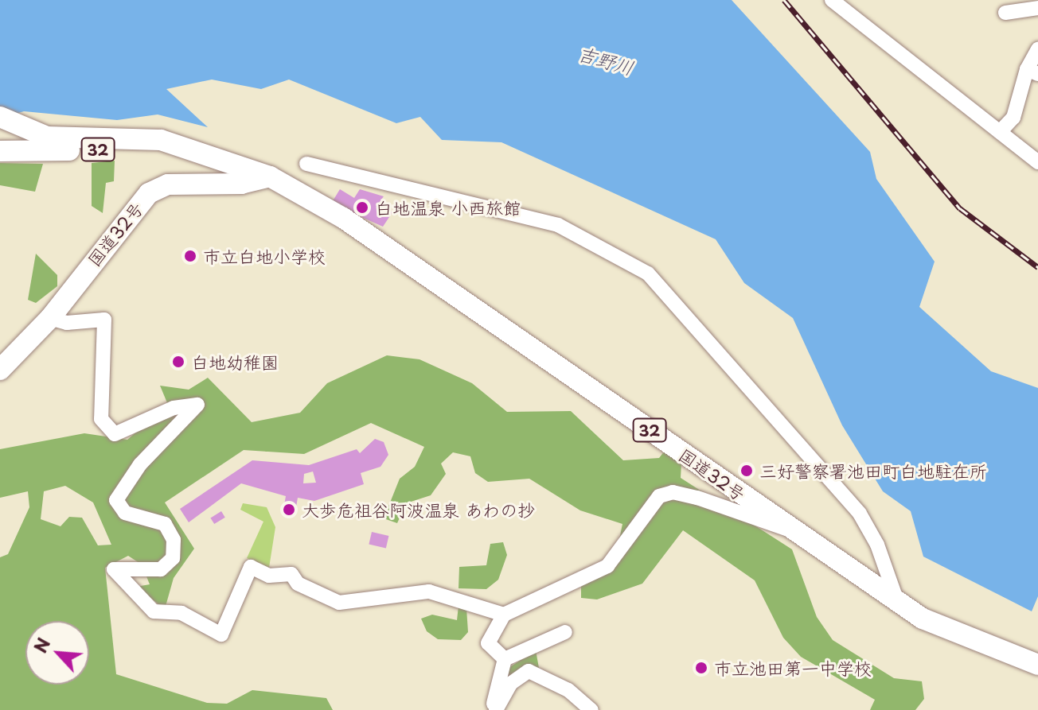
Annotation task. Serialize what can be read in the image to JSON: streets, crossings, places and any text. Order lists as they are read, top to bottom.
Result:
{
  "streets": {
    "highway": ["32", "国道32号"]
  },
  "water": ["吉野川"],
  "places": [
    "白地温泉 小西旅館",
    "市立白地小学校",
    "白地幼稚園",
    "三好警察署池田町白地駐在所",
    "大歩危祖谷阿波温泉 あわの抄",
    "市立池田第一中学校"
  ],
  "north": "top left"
}
